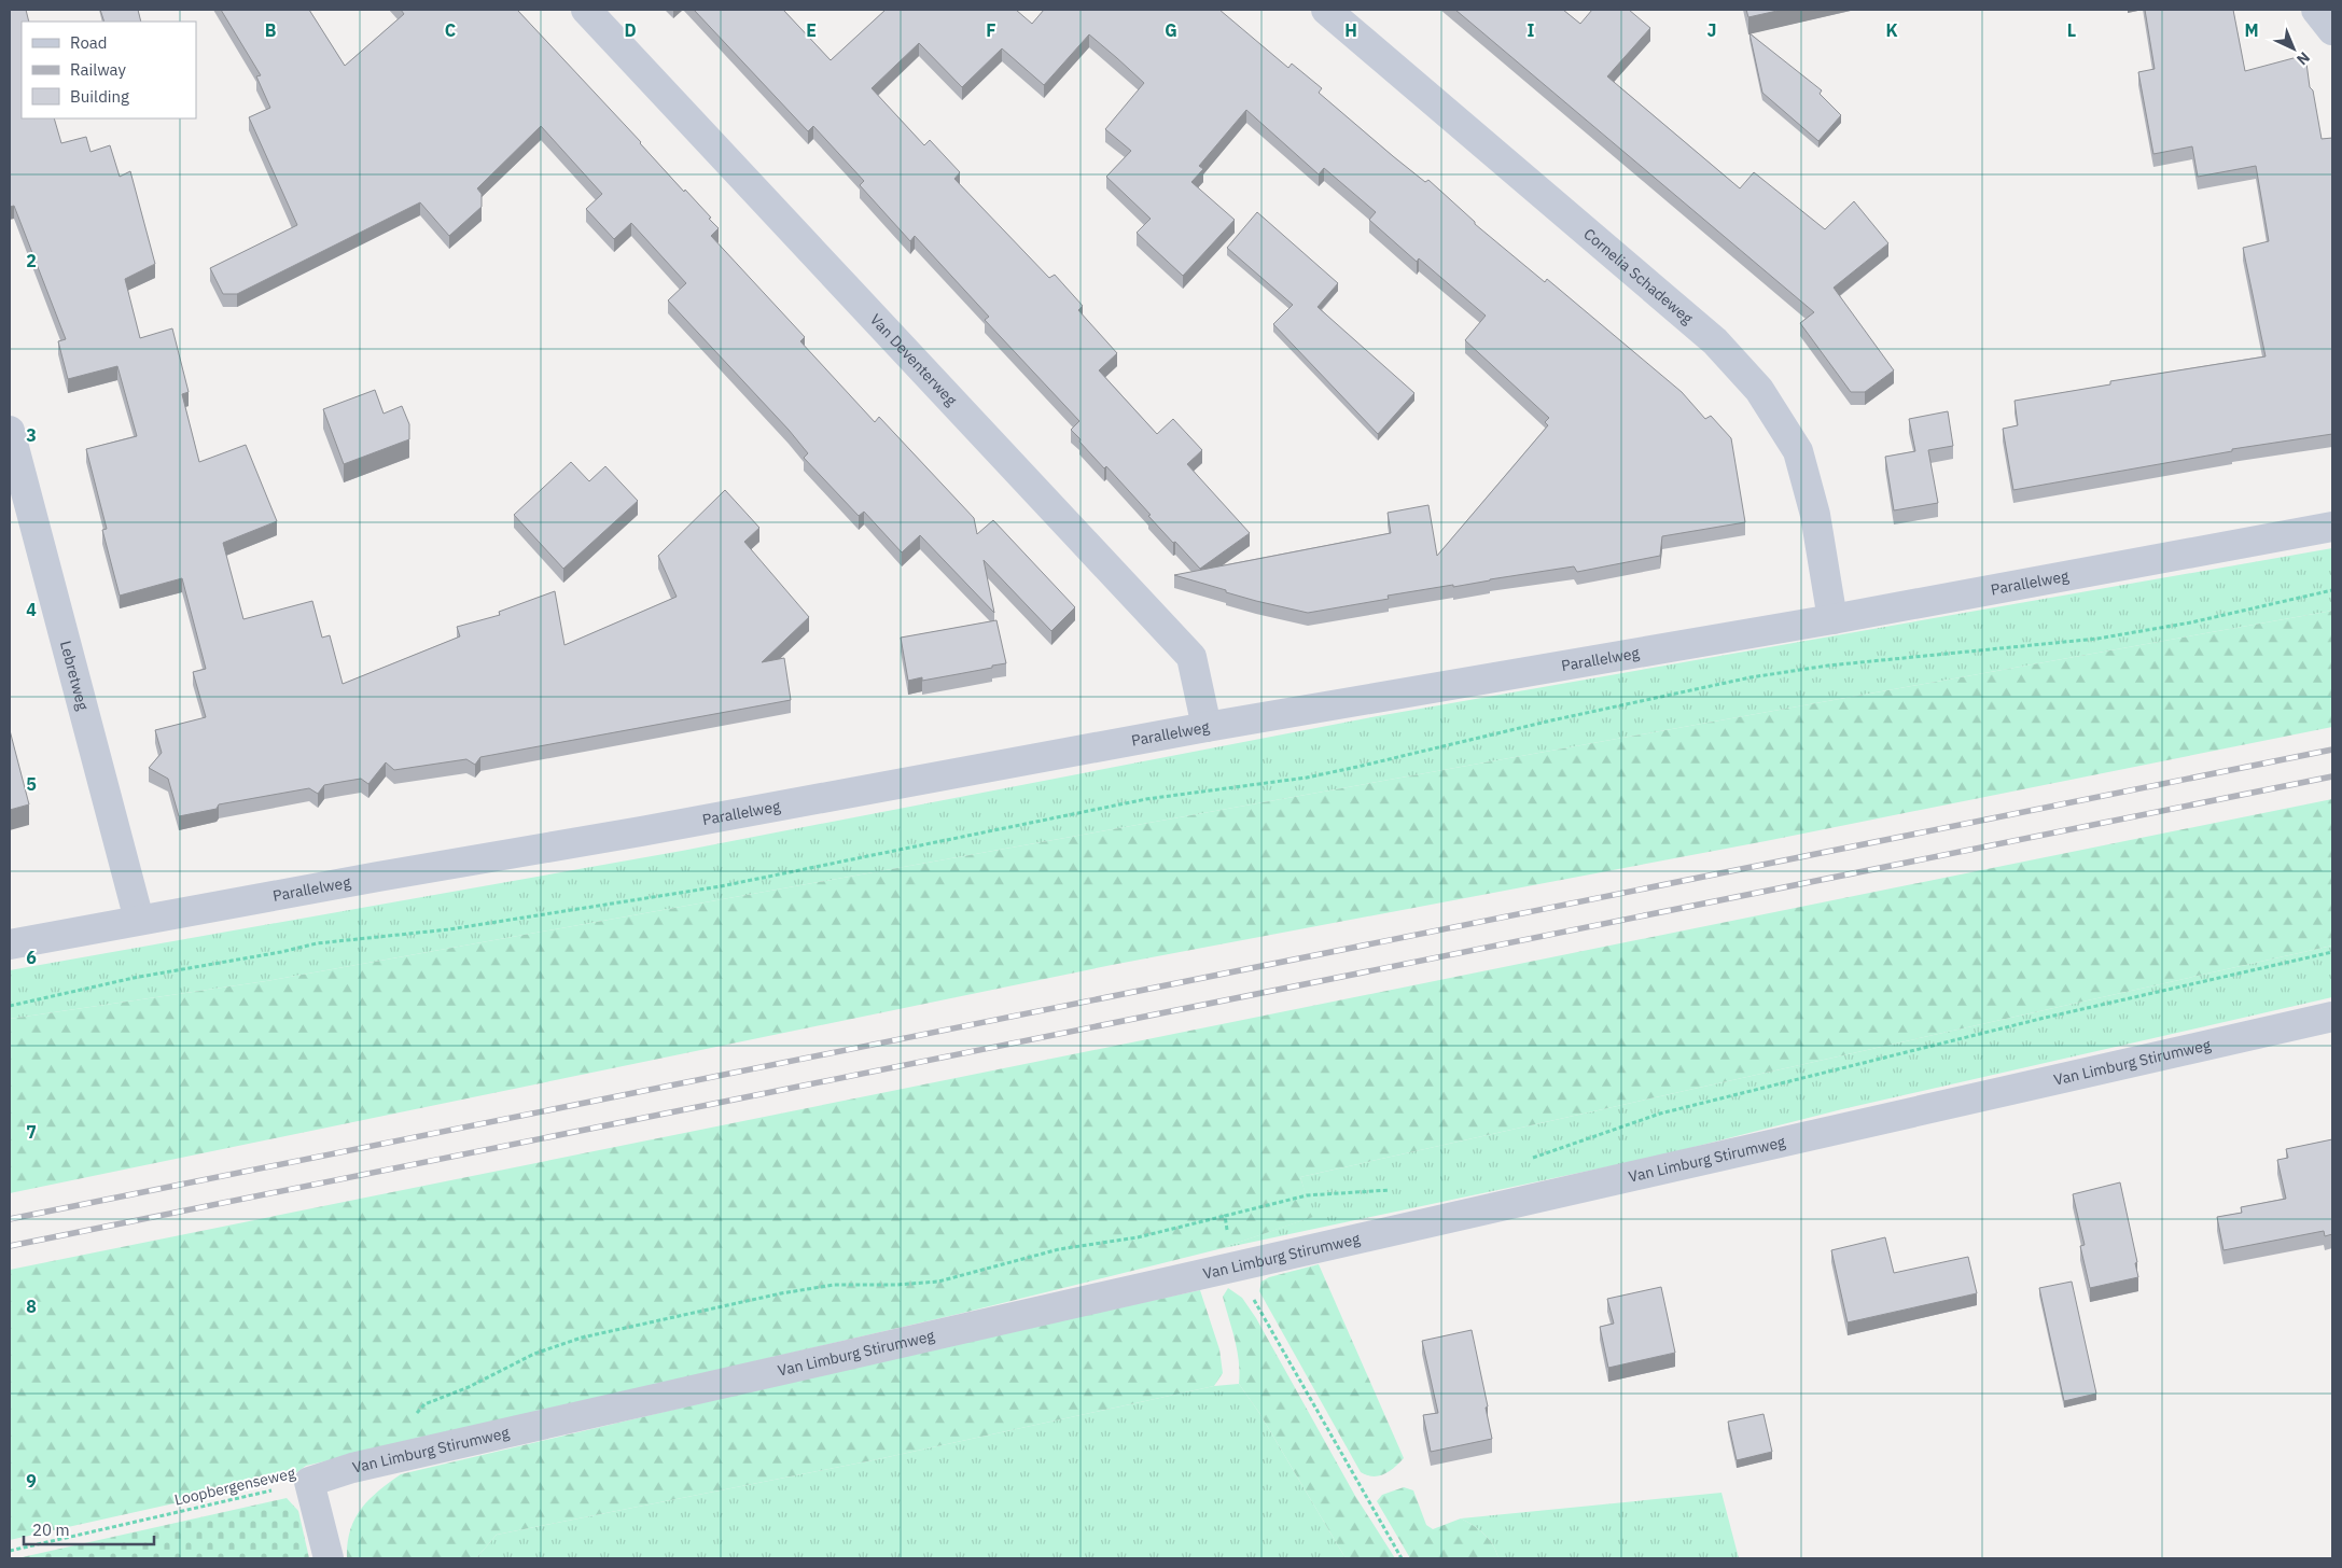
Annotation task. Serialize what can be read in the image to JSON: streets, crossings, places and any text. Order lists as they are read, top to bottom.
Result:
{
  "streets": {
    "street": [
      "Cornelia Schadeweg",
      "Van Deventerweg",
      "Parallelweg",
      "Lebretweg",
      "Van Limburg Stirumweg"
    ],
    "path": ["Loopbergenseweg"]
  },
  "crossings": [
    ["Cornelia Schadeweg", "Parallelweg"],
    ["Van Deventerweg", "Parallelweg"],
    ["Parallelweg", "Lebretweg"],
    ["Van Limburg Stirumweg", "Loopbergenseweg"]
  ],
  "legend": ["Road", "Railway", "Building"],
  "scale_bar": "20 m",
  "north": "bottom right",
  "grid": {
    "columns": [
      "B",
      "C",
      "D",
      "E",
      "F",
      "G",
      "H",
      "I",
      "J",
      "K",
      "L",
      "M"
    ],
    "rows": [
      "2",
      "3",
      "4",
      "5",
      "6",
      "7",
      "8",
      "9"
    ]
  }
}
